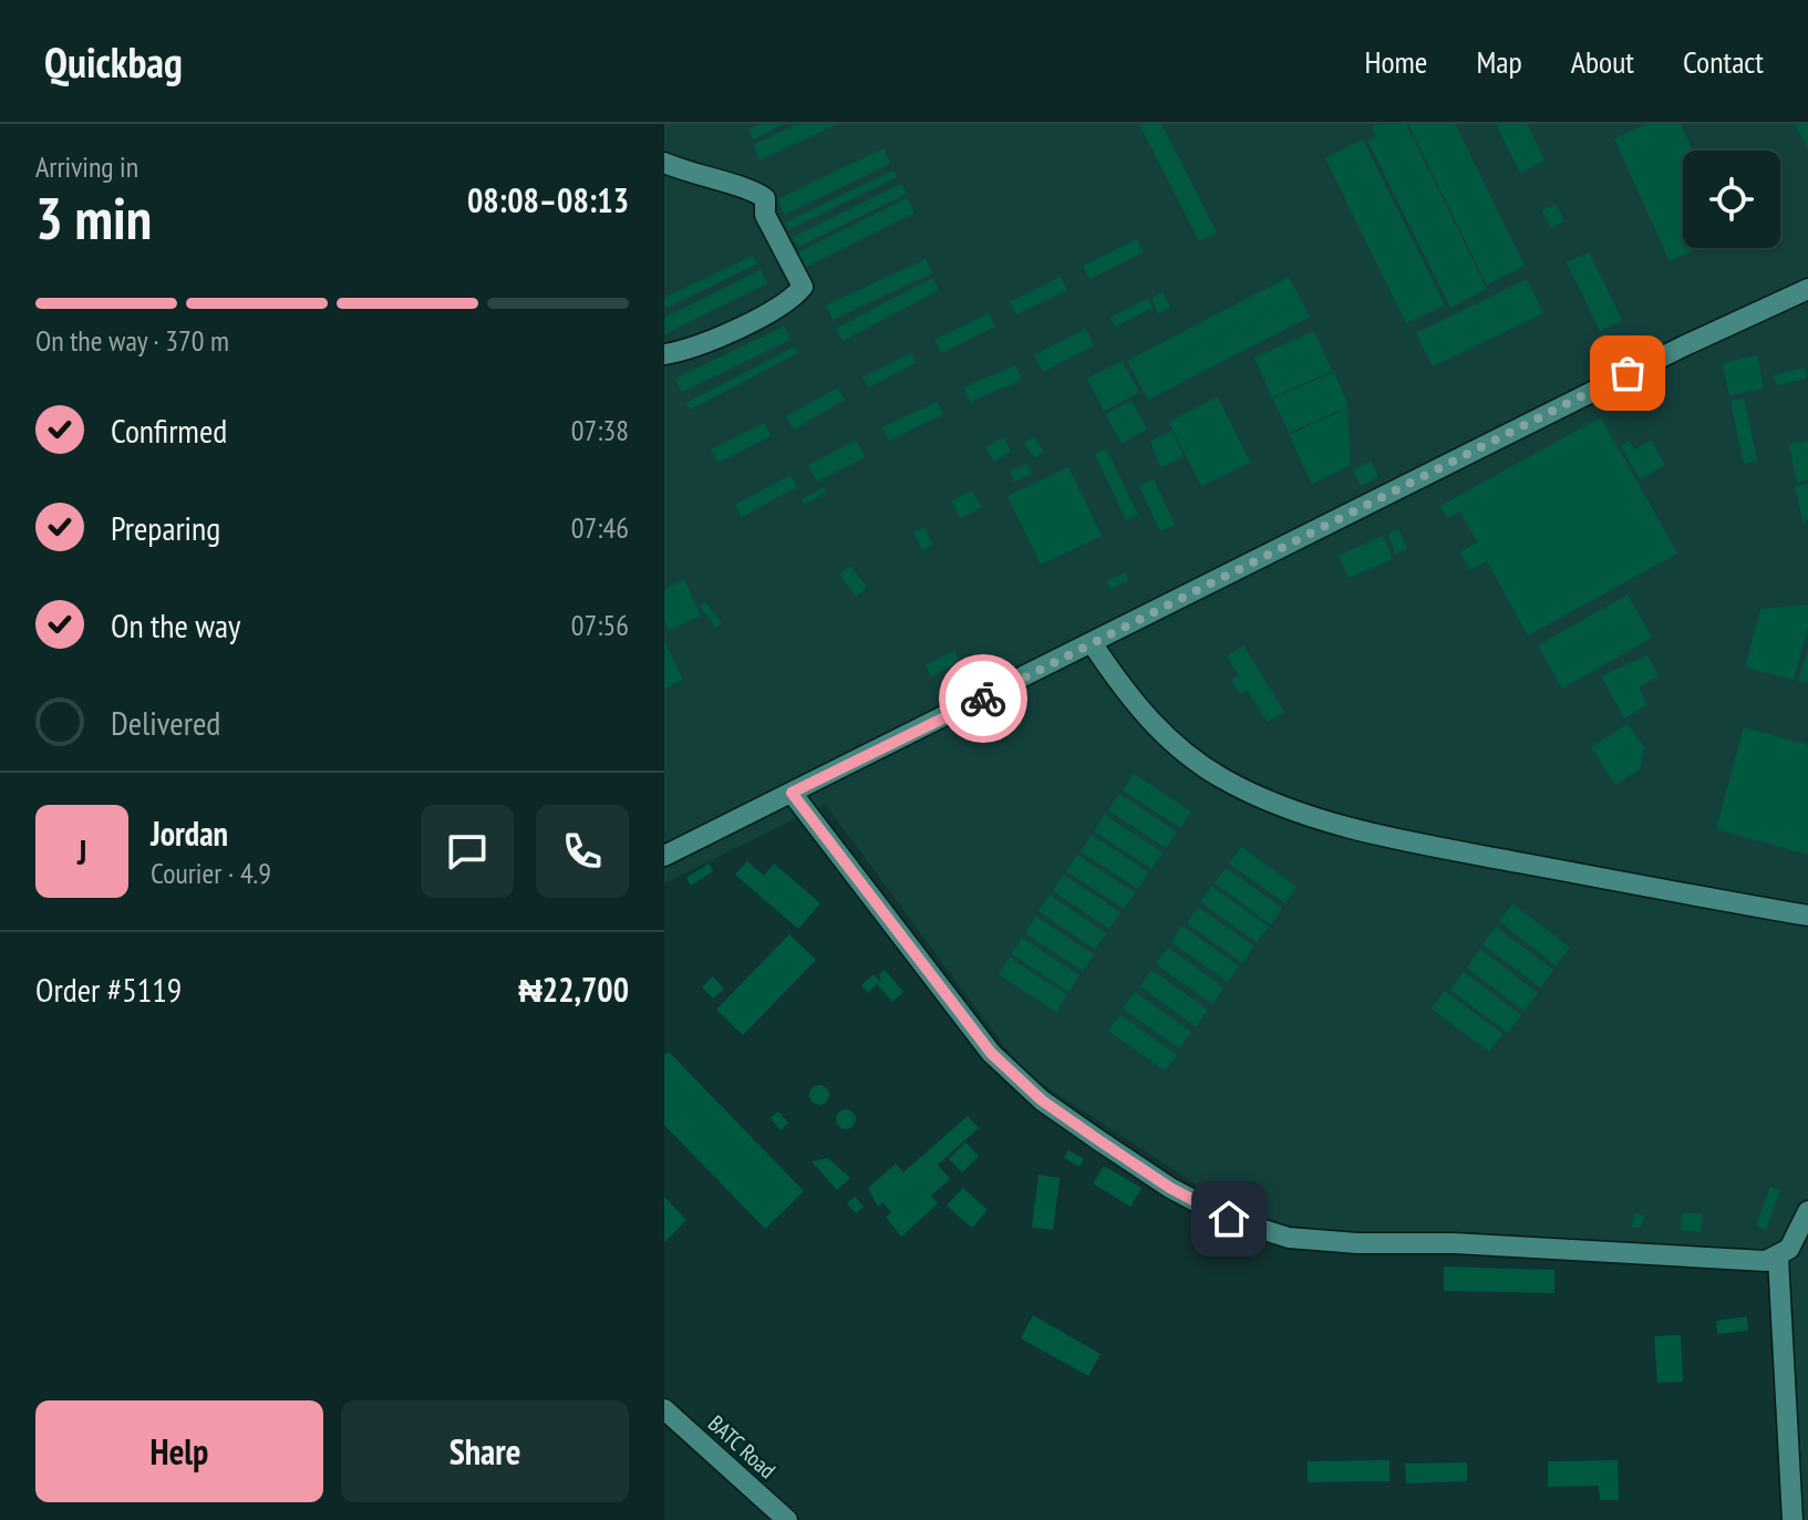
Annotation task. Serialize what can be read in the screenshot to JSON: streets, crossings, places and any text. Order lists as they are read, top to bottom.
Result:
{
  "streets": {
    "street": ["BATC Road"]
  },
  "page": {
    "header": "Quickbag",
    "nav": [
      "Home",
      "Map",
      "About",
      "Contact"
    ],
    "heading": ["3 min", "Arriving in", "08:08–08:13"],
    "panel": [
      "Jordan",
      "Courier · 4.9",
      "Order #5119",
      "₦22,700"
    ],
    "bar": "On the way · 370 m",
    "list": [
      ["Confirmed", "07:38"],
      ["Preparing", "07:46"],
      ["On the way", "07:56"],
      "Delivered"
    ],
    "round": "J",
    "buttons": ["Help", "Share"]
  }
}
